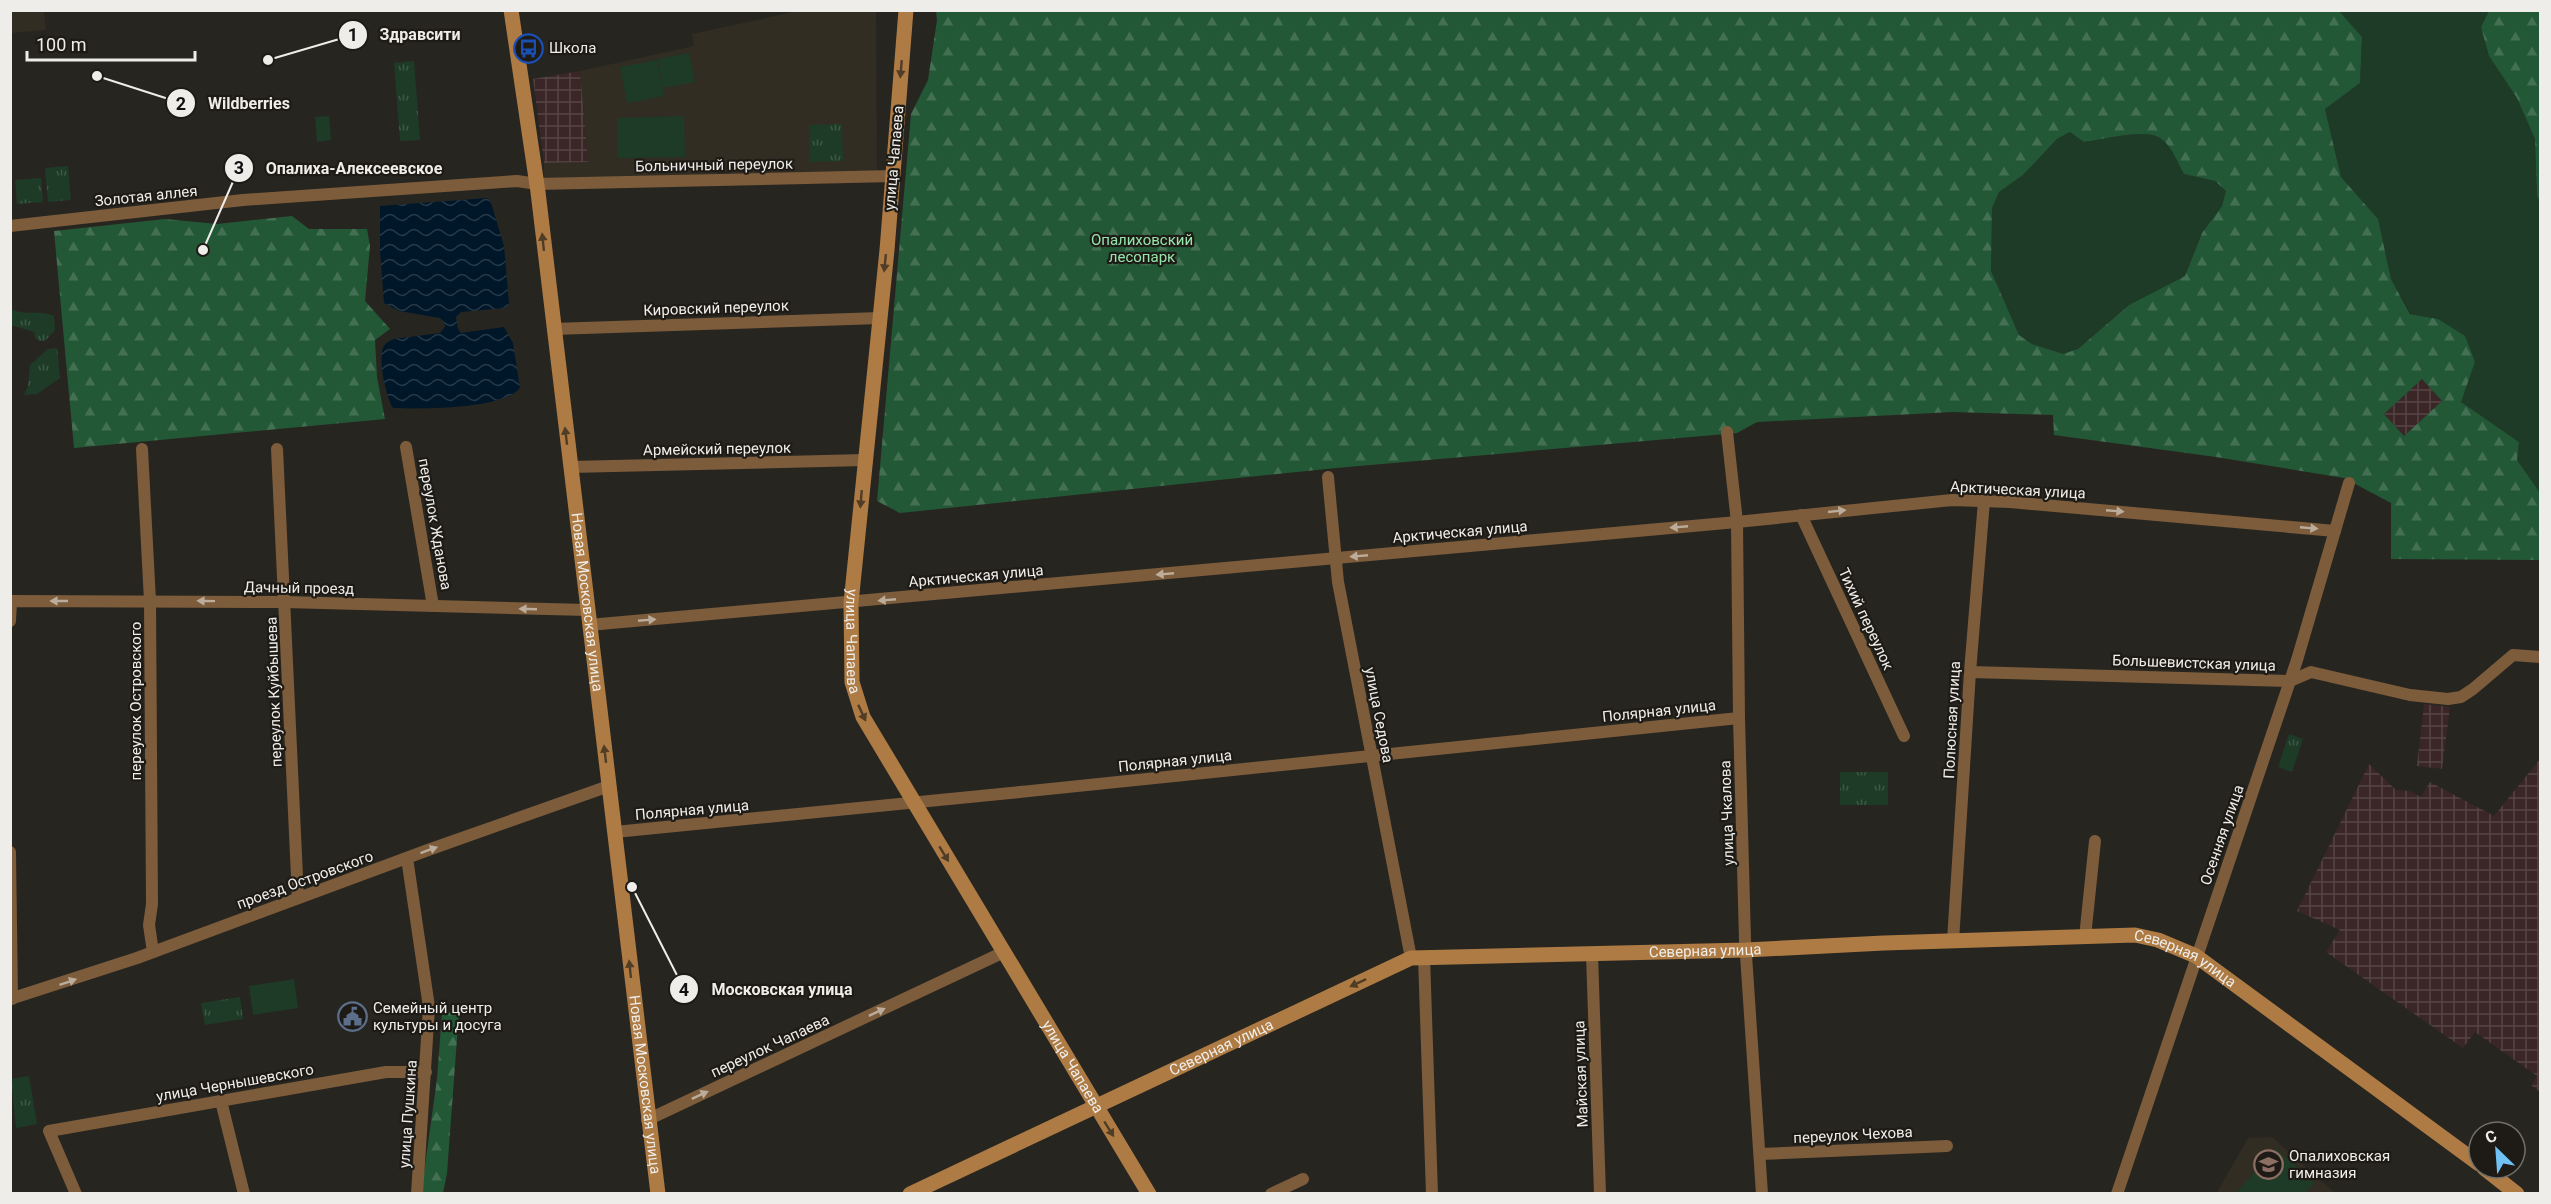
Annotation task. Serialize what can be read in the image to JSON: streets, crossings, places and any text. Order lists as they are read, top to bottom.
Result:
{
  "streets": {
    "street": [
      "улица Чапаева",
      "Больничный переулок",
      "Золотая аллея",
      "Кировский переулок",
      "Армейский переулок",
      "Арктическая улица",
      "переулок Жданова",
      "Дачный проезд",
      "Новая Московская улица",
      "Тихий переулок",
      "Большевистская улица",
      "переулок Куйбышева",
      "переулок Островского",
      "Полярная улица",
      "улица Седова",
      "Полюсная улица",
      "улица Чкалова",
      "Осенняя улица",
      "проезд Островского",
      "Северная улица",
      "переулок Чапаева",
      "Майская улица",
      "улица Чернышевского",
      "улица Пушкина",
      "переулок Чехова"
    ]
  },
  "crossings": [
    ["улица Чапаева", "Больничный переулок"],
    ["улица Чапаева", "Кировский переулок"],
    ["улица Чапаева", "Армейский переулок"],
    ["улица Чапаева", "Арктическая улица"],
    ["улица Чапаева", "Полярная улица"],
    ["улица Чапаева", "Северная улица"],
    ["улица Чапаева", "переулок Чапаева"],
    ["Больничный переулок", "Золотая аллея"],
    ["Больничный переулок", "Новая Московская улица"],
    ["Золотая аллея", "Новая Московская улица"],
    ["Кировский переулок", "Новая Московская улица"],
    ["Армейский переулок", "Новая Московская улица"],
    ["Арктическая улица", "Дачный проезд"],
    ["Арктическая улица", "Новая Московская улица"],
    ["Арктическая улица", "Тихий переулок"],
    ["Арктическая улица", "улица Седова"],
    ["Арктическая улица", "Полюсная улица"],
    ["Арктическая улица", "улица Чкалова"],
    ["Арктическая улица", "Осенняя улица"],
    ["переулок Жданова", "Дачный проезд"],
    ["Дачный проезд", "Новая Московская улица"],
    ["Дачный проезд", "переулок Куйбышева"],
    ["Дачный проезд", "переулок Островского"],
    ["Новая Московская улица", "Полярная улица"],
    ["Новая Московская улица", "проезд Островского"],
    ["Новая Московская улица", "переулок Чапаева"],
    ["Большевистская улица", "Полюсная улица"],
    ["Большевистская улица", "Осенняя улица"],
    ["переулок Куйбышева", "проезд Островского"],
    ["переулок Островского", "проезд Островского"],
    ["Полярная улица", "улица Седова"],
    ["Полярная улица", "улица Чкалова"],
    ["улица Седова", "Северная улица"],
    ["Полюсная улица", "Северная улица"],
    ["улица Чкалова", "Северная улица"],
    ["улица Чкалова", "переулок Чехова"],
    ["Осенняя улица", "Северная улица"],
    ["проезд Островского", "улица Пушкина"],
    ["Северная улица", "Майская улица"],
    ["улица Чернышевского", "улица Пушкина"]
  ],
  "one_way": [
    "улица Чапаева",
    "Дачный проезд",
    "Новая Московская улица",
    "проезд Островского",
    "переулок Чапаева"
  ],
  "parks": ["Опалиховский лесопарк"],
  "places": {
    "bus stop": ["Школа"],
    "other": [
      "Здравсити",
      "Wildberries",
      "Опалиха-Алексеевское",
      "Московская улица"
    ],
    "public building": ["Семейный центр культуры и досуга"],
    "school or university": ["Опалиховская гимназия"]
  },
  "scale_bar": "100 m",
  "north": "top left"
}
